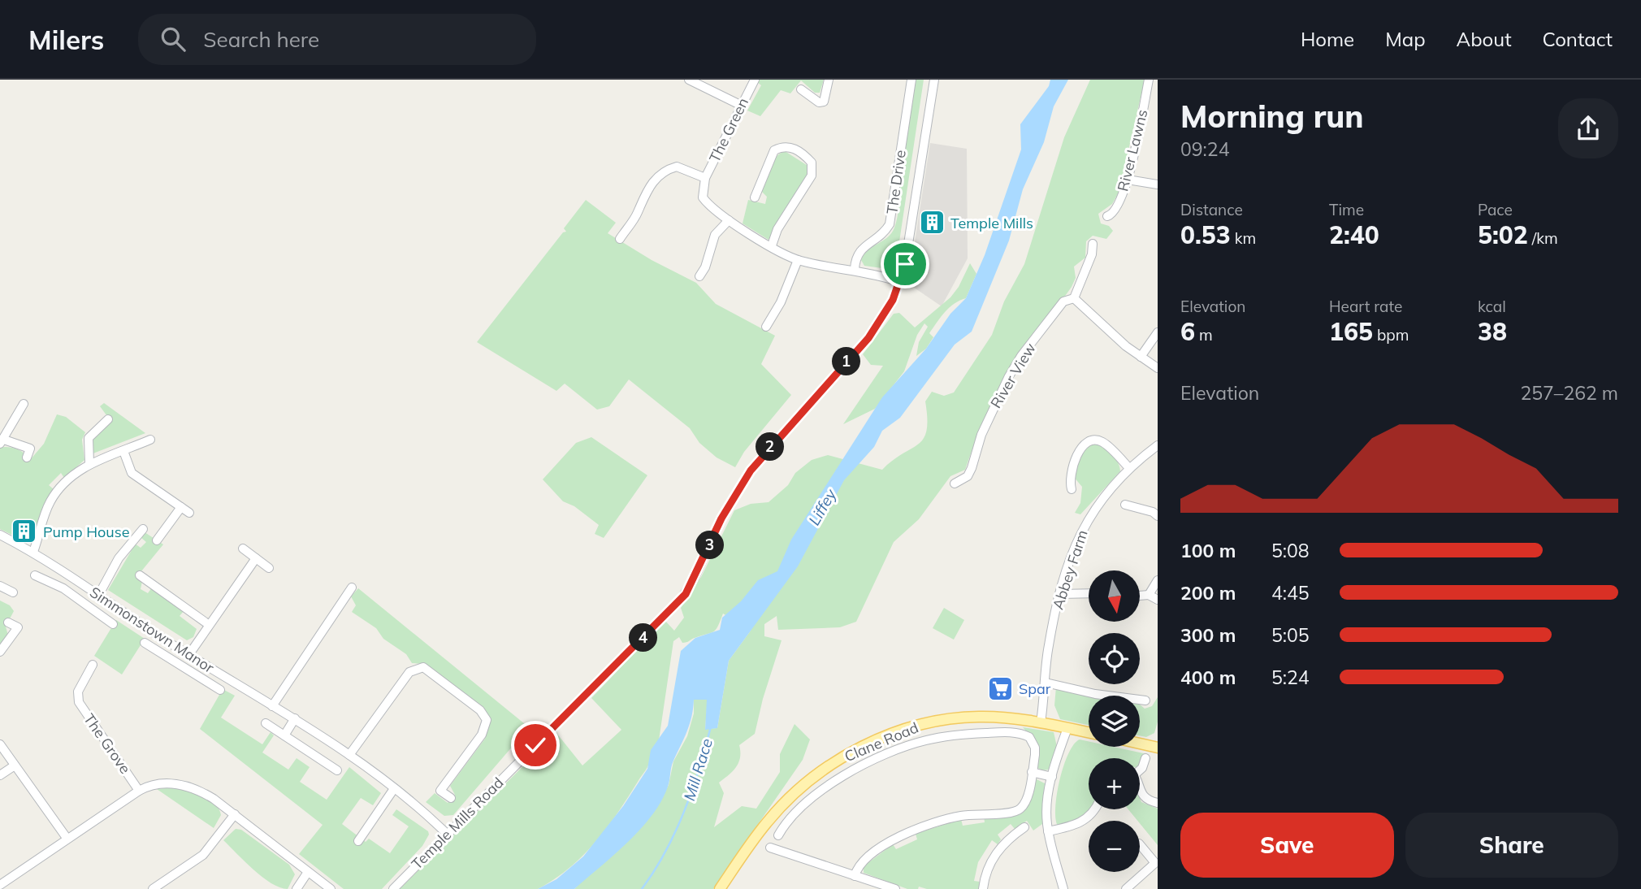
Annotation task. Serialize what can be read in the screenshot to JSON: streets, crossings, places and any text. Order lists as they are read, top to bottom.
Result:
{
  "streets": {
    "main road": ["Clane Road"],
    "street": [
      "The Green",
      "River Lawns",
      "The Drive",
      "River View",
      "Abbey Farm",
      "Simmonstown Manor",
      "The Grove",
      "Temple Mills Road"
    ]
  },
  "crossings": [
    ["Abbey Farm", "Clane Road"],
    ["Simmonstown Manor", "Temple Mills Road"]
  ],
  "water": ["Liffey", "Mill Race"],
  "places": {
    "building": ["Temple Mills", "Pump House"],
    "supermarket": ["Spar"]
  },
  "north": "bottom",
  "page": {
    "header": "Milers",
    "search": "Search here",
    "nav": [
      "Home",
      "Map",
      "About",
      "Contact"
    ],
    "heading": ["Morning run", "09:24"],
    "stats": [
      ["Distance", "0.53 km"],
      ["Time", "2:40"],
      ["Pace", "5:02 /km"],
      ["Elevation", "6 m"],
      ["Heart rate", "165 bpm"],
      ["kcal", "38"]
    ],
    "pins": [
      "1",
      "2",
      "3",
      "4"
    ],
    "chart": ["Elevation", "257–262 m"],
    "list": [
      {
        "name": "100 m",
        "note": "5:08"
      },
      {
        "name": "200 m",
        "note": "4:45"
      },
      {
        "name": "300 m",
        "note": "5:05"
      },
      {
        "name": "400 m",
        "note": "5:24"
      }
    ],
    "map_buttons": ["+", "−"],
    "buttons": ["Save", "Share"]
  }
}
